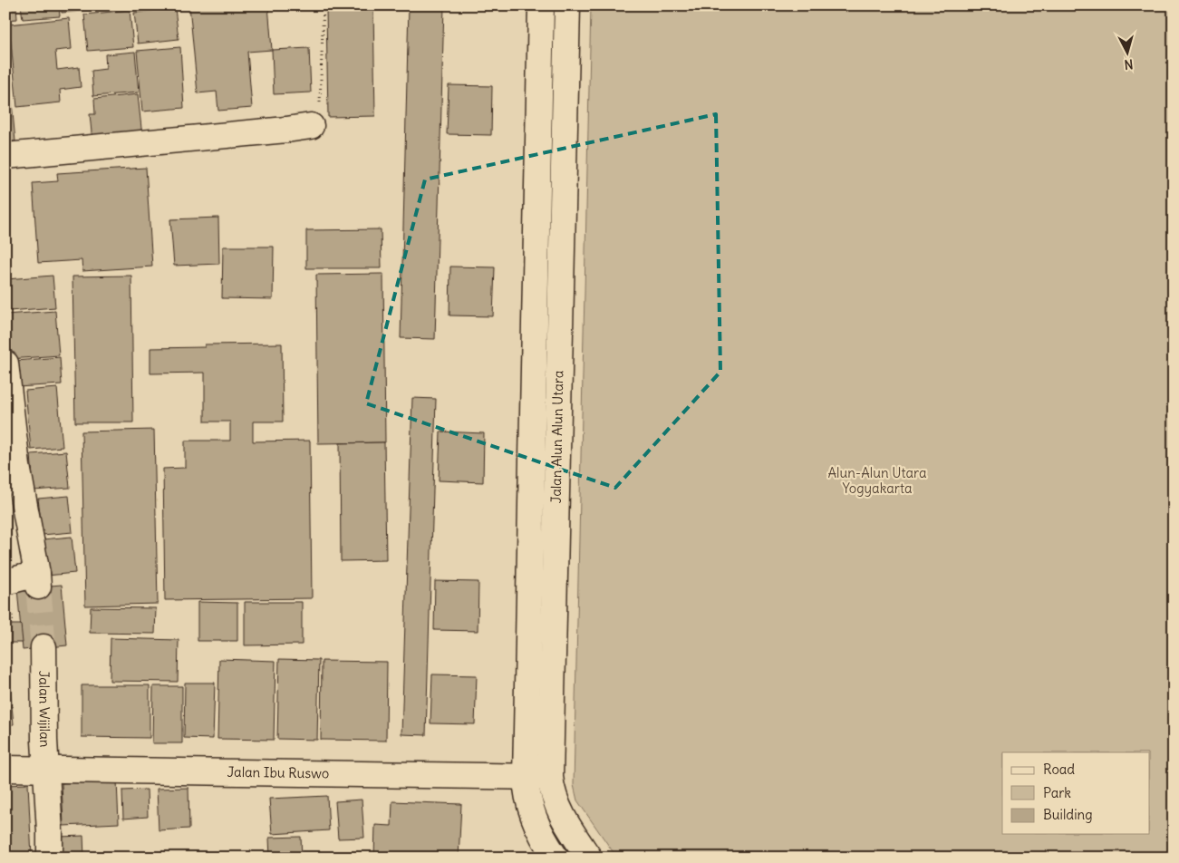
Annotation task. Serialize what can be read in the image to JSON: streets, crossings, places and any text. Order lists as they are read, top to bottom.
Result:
{
  "streets": {
    "street": ["Jalan Alun Alun Utara", "Jalan Wijilan", "Jalan Ibu Ruswo"]
  },
  "crossings": [
    ["Jalan Alun Alun Utara", "Jalan Ibu Ruswo"],
    ["Jalan Wijilan", "Jalan Ibu Ruswo"]
  ],
  "parks": ["Alun-Alun Utara Yogyakarta"],
  "legend": ["Road", "Park", "Building"],
  "north": "bottom"
}
